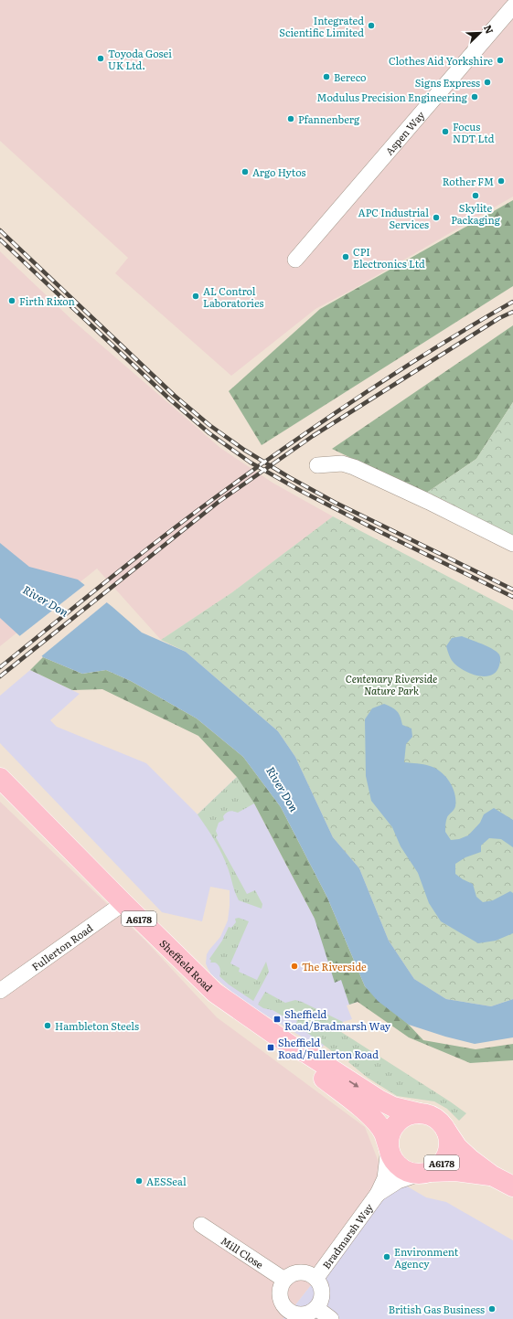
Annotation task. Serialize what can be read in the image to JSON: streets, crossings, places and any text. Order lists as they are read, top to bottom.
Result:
{
  "streets": {
    "main road": ["A6178", "Sheffield Road"],
    "street": [
      "Aspen Way",
      "Fullerton Road",
      "Bradmarsh Way",
      "Mill Close"
    ]
  },
  "crossings": [
    ["A6178", "Sheffield Road"],
    ["A6178", "Bradmarsh Way"],
    ["Fullerton Road", "Sheffield Road"],
    ["Sheffield Road", "Bradmarsh Way"],
    ["Bradmarsh Way", "Mill Close"]
  ],
  "water": ["River Don"],
  "parks": ["Centenary Riverside Nature Park"],
  "places": {
    "other": [
      "Integrated Scientific Limited",
      "Toyoda Gosei UK Ltd.",
      "Clothes Aid Yorkshire",
      "Bereco",
      "Signs Express",
      "Modulus Precision Engineering",
      "Pfannenberg",
      "Focus NDT Ltd",
      "Argo Hytos",
      "Rother FM",
      "Skylite Packaging",
      "APC Industrial Services",
      "CPI Electronics Ltd",
      "AL Control Laboratories",
      "Firth Rixon",
      "The Riverside",
      "Hambleton Steels",
      "AESSeal",
      "Environment Agency",
      "British Gas Business"
    ],
    "transit": ["Sheffield Road/Bradmarsh Way", "Sheffield Road/Fullerton Road"]
  },
  "north": "top right"
}
